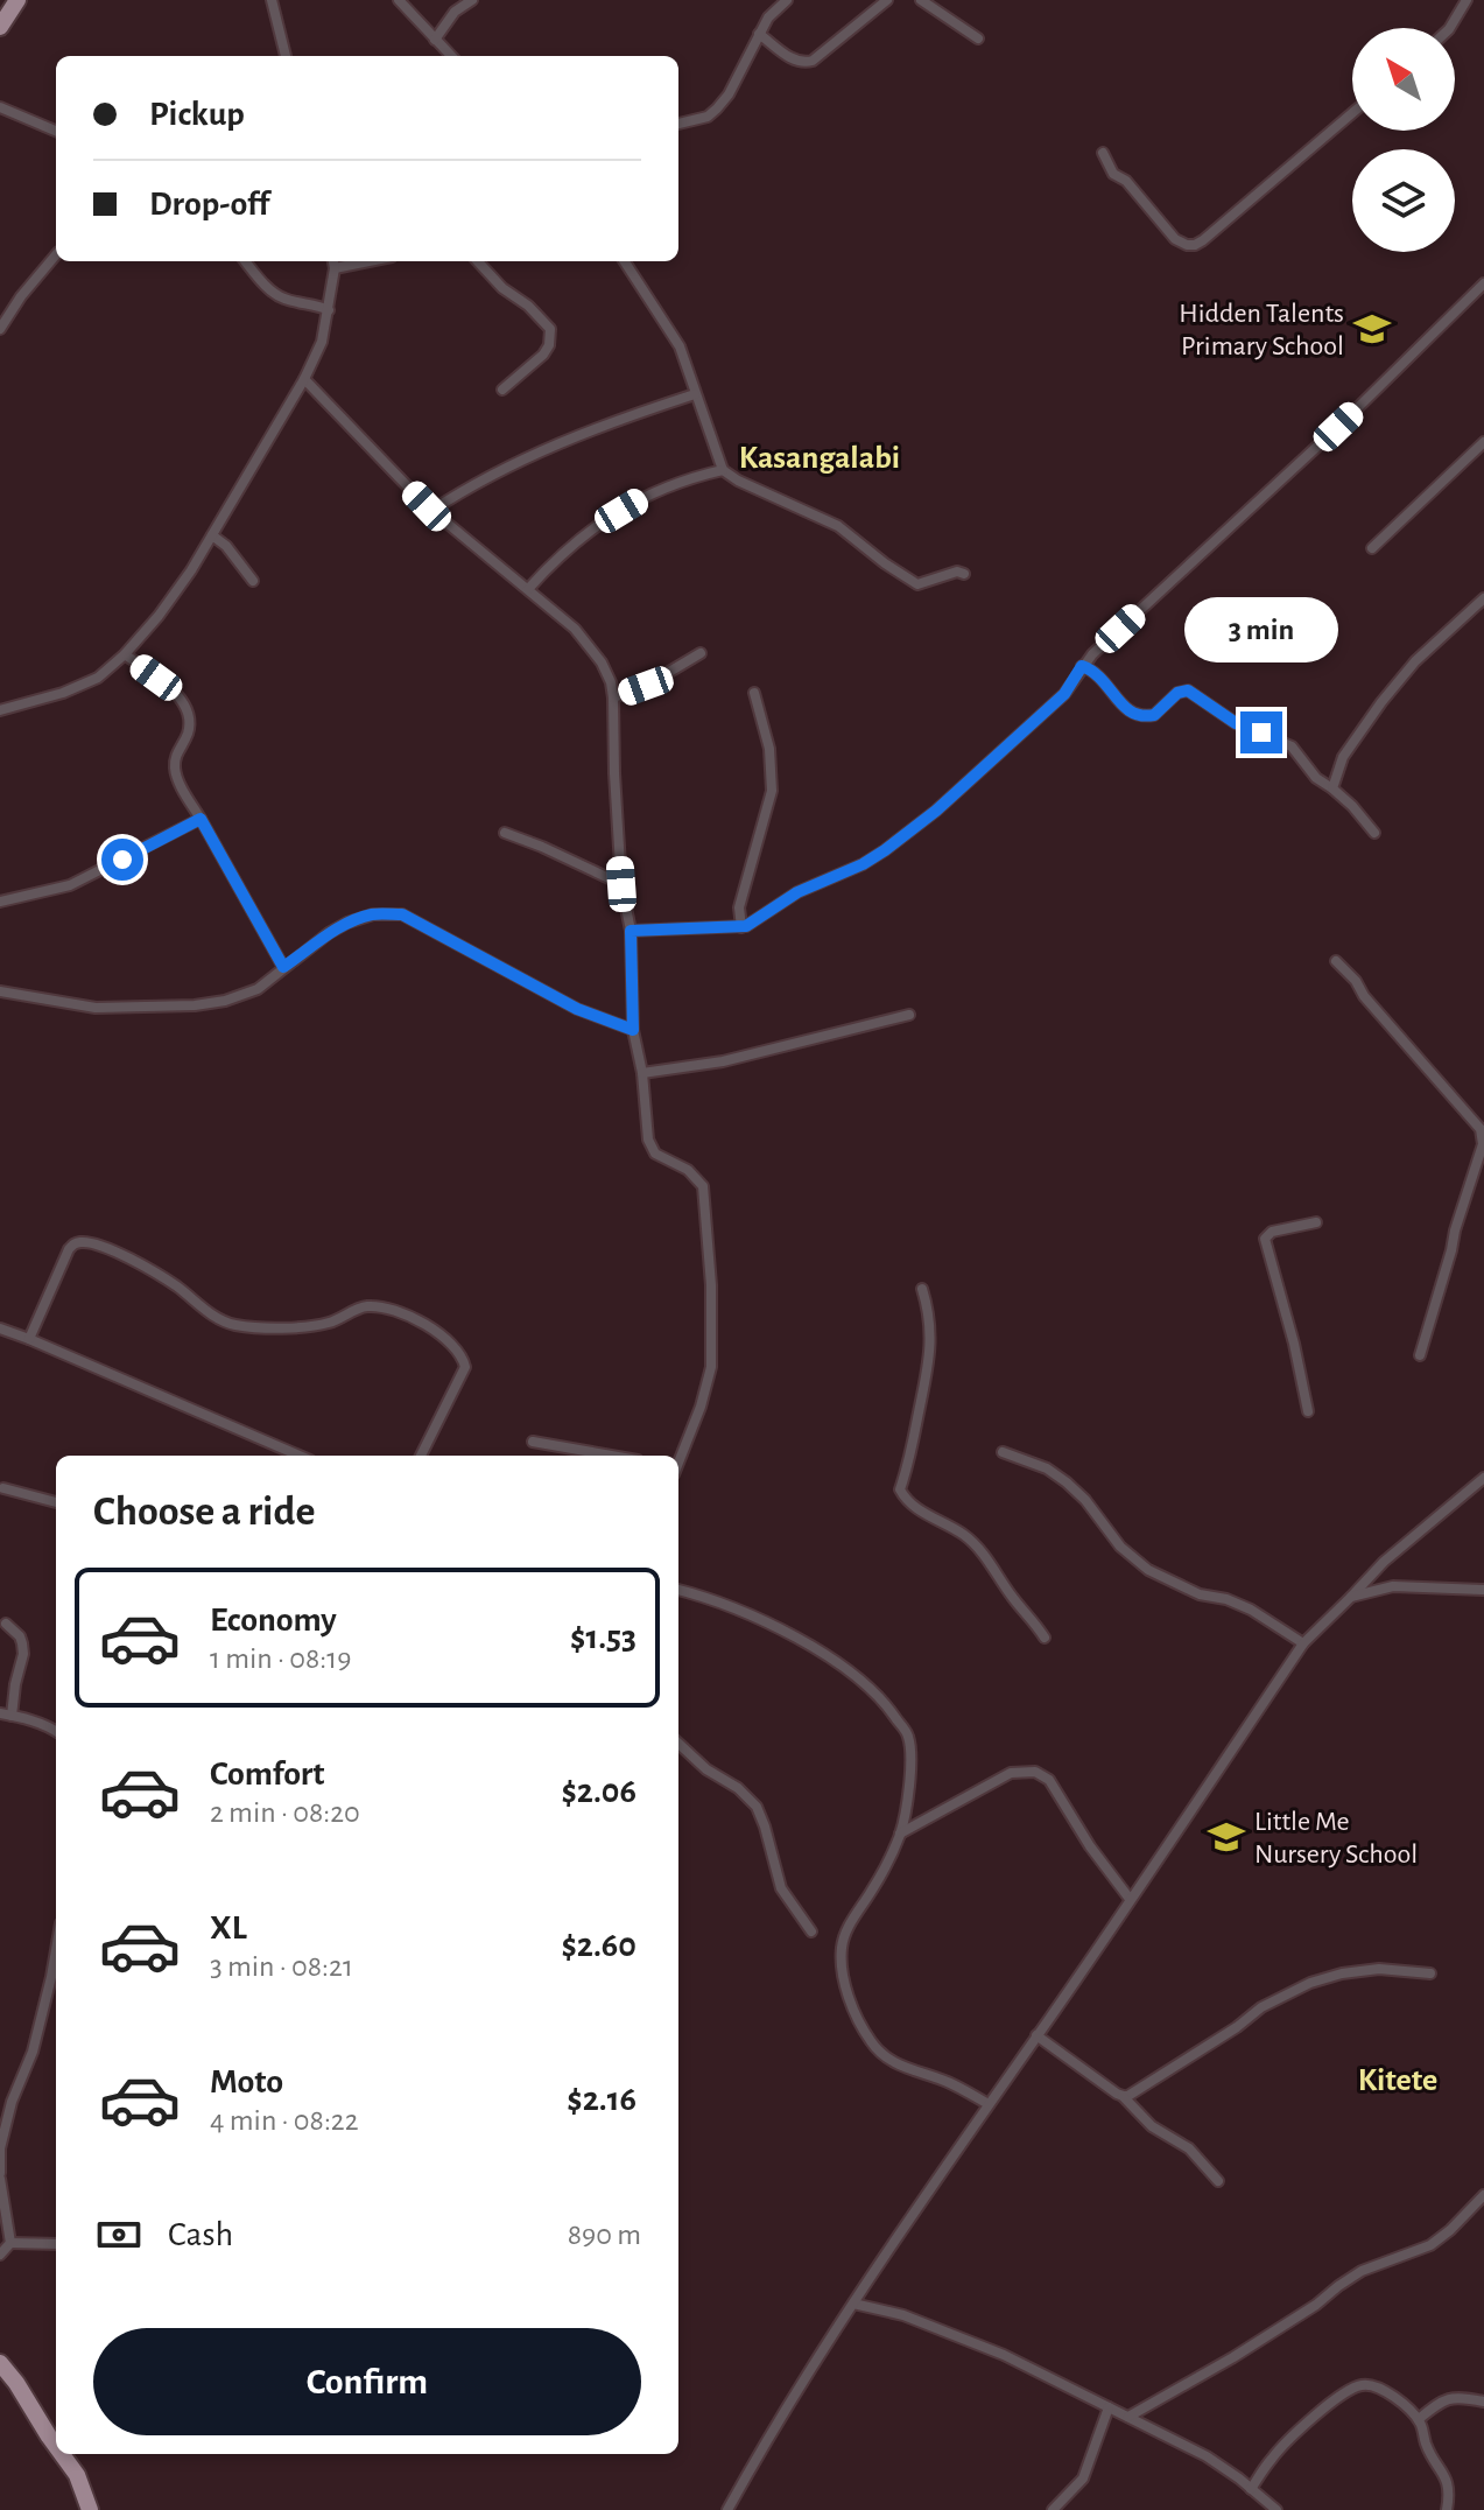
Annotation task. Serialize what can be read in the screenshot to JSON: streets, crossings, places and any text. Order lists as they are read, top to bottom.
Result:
{
  "districts": ["Kasangalabi", "Kitete"],
  "places": {
    "school or university": ["Hidden Talents Primary School", "Little Me Nursery School"]
  },
  "north": "top left",
  "page": {
    "banner": ["Pickup", "Drop-off"],
    "bubble": "3 min",
    "heading": "Choose a ride",
    "list": [
      {
        "name": "Economy",
        "note": "1 min · 08:19",
        "value": "$1.53"
      },
      {
        "name": "Comfort",
        "note": "2 min · 08:20",
        "value": "$2.06"
      },
      {
        "name": "XL",
        "note": "3 min · 08:21",
        "value": "$2.60"
      },
      {
        "name": "Moto",
        "note": "4 min · 08:22",
        "value": "$2.16"
      }
    ],
    "pay": ["Cash", "890 m"],
    "buttons": "Confirm"
  }
}
